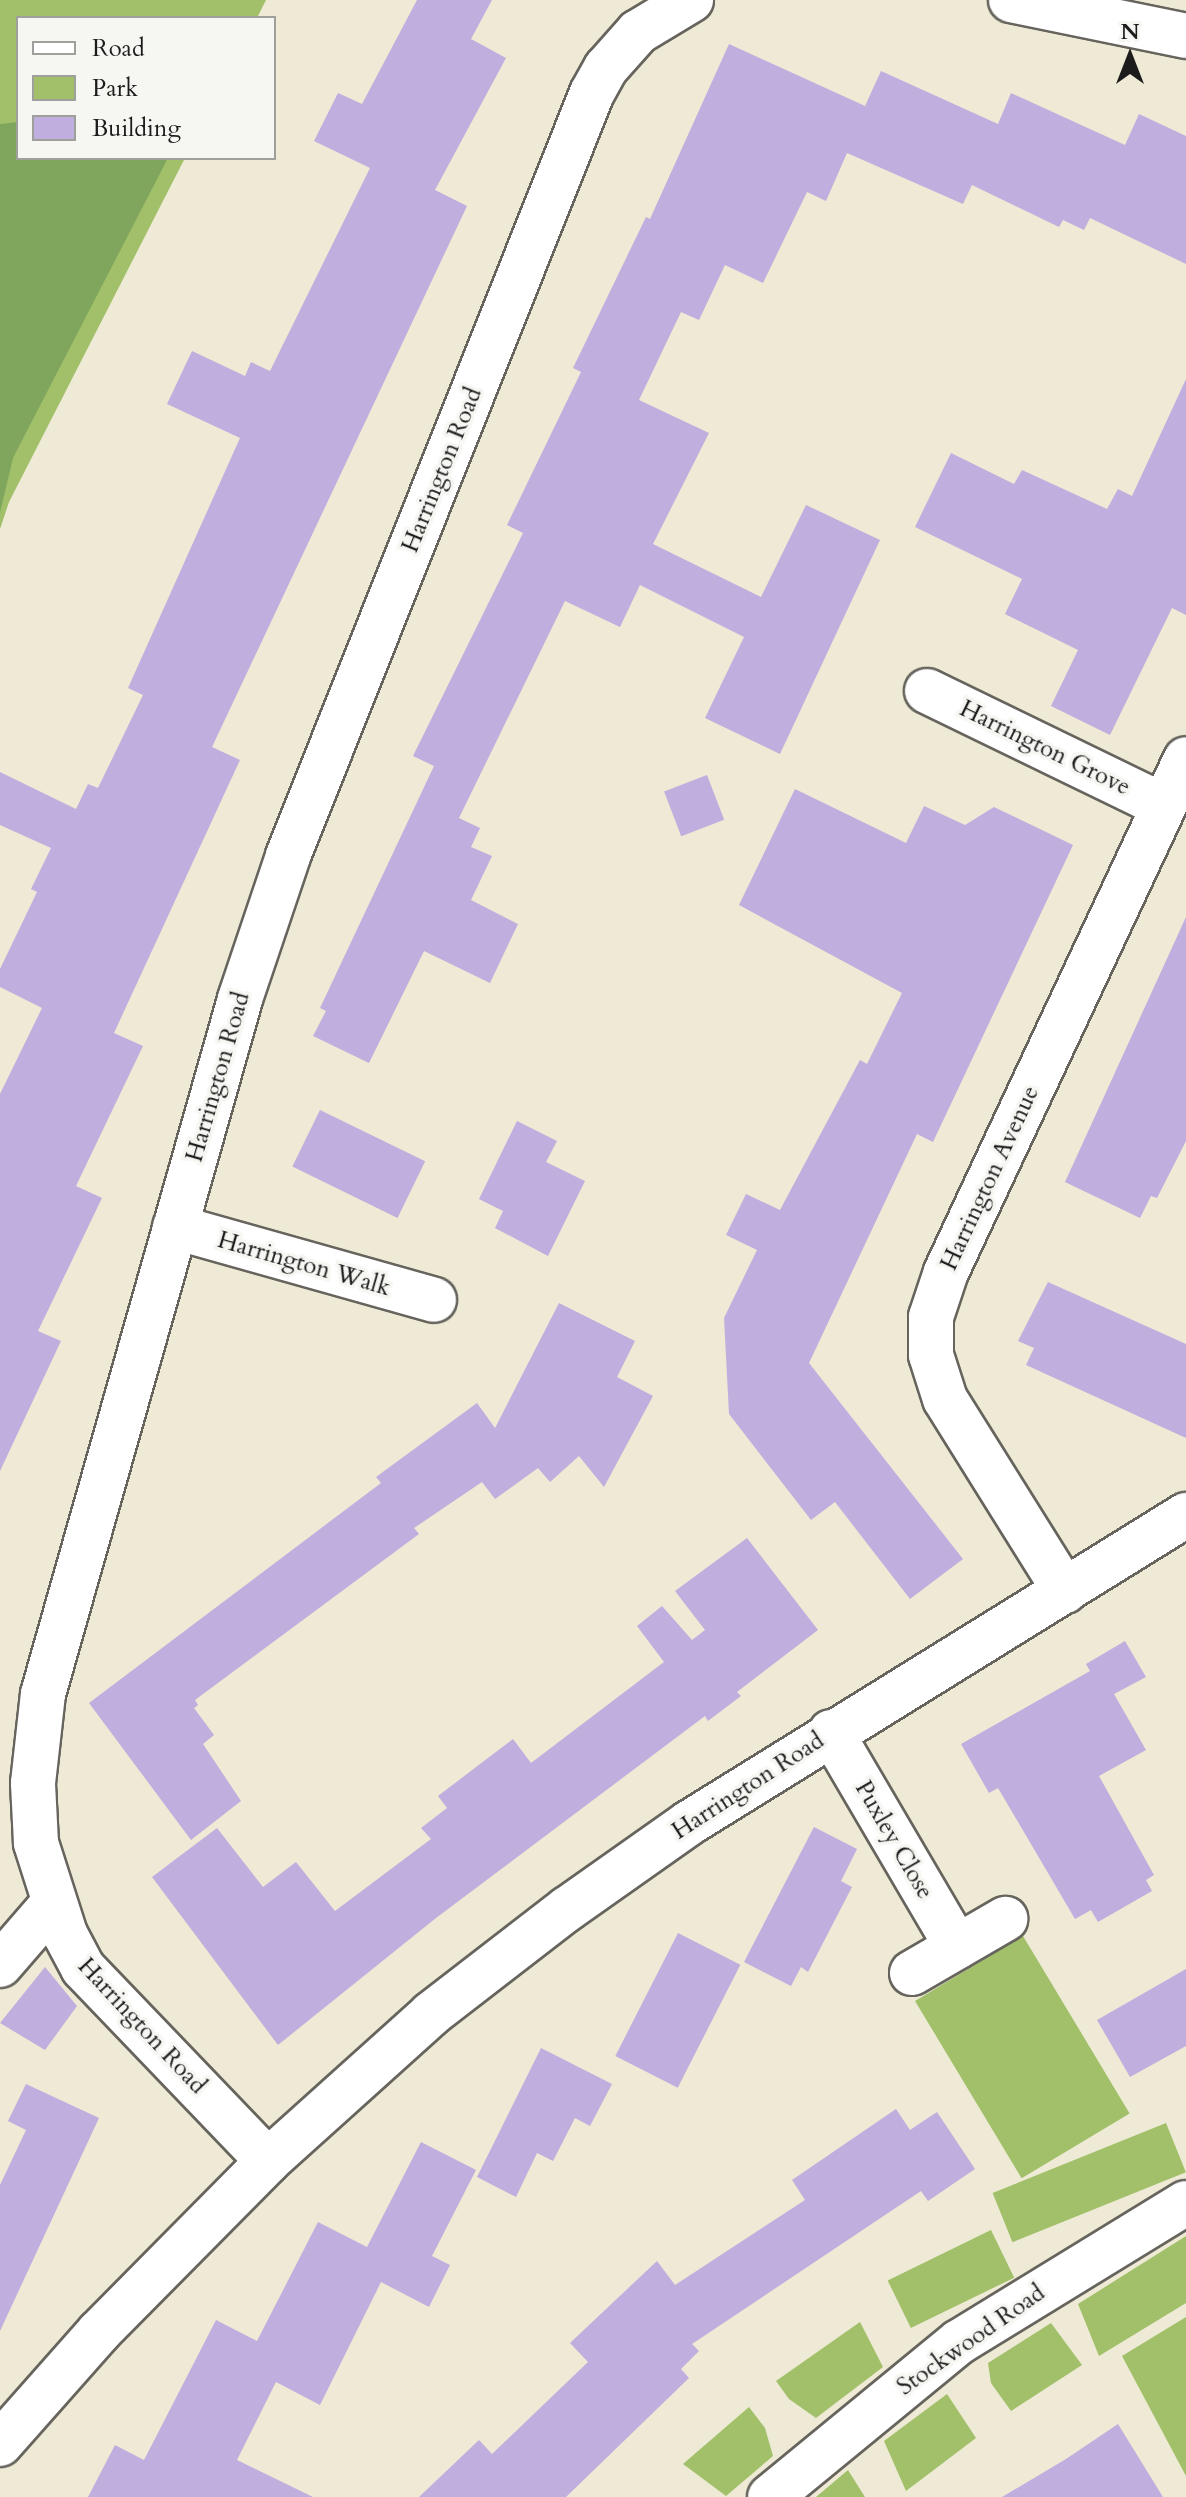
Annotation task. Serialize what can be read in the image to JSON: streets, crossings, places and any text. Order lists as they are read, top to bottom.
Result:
{
  "streets": {
    "street": [
      "Harrington Road",
      "Harrington Grove",
      "Harrington Avenue",
      "Harrington Walk",
      "Puxley Close",
      "Stockwood Road"
    ]
  },
  "crossings": [
    ["Harrington Road", "Harrington Avenue"],
    ["Harrington Road", "Harrington Walk"],
    ["Harrington Road", "Puxley Close"],
    ["Harrington Grove", "Harrington Avenue"]
  ],
  "legend": ["Road", "Park", "Building"],
  "north": "top"
}
